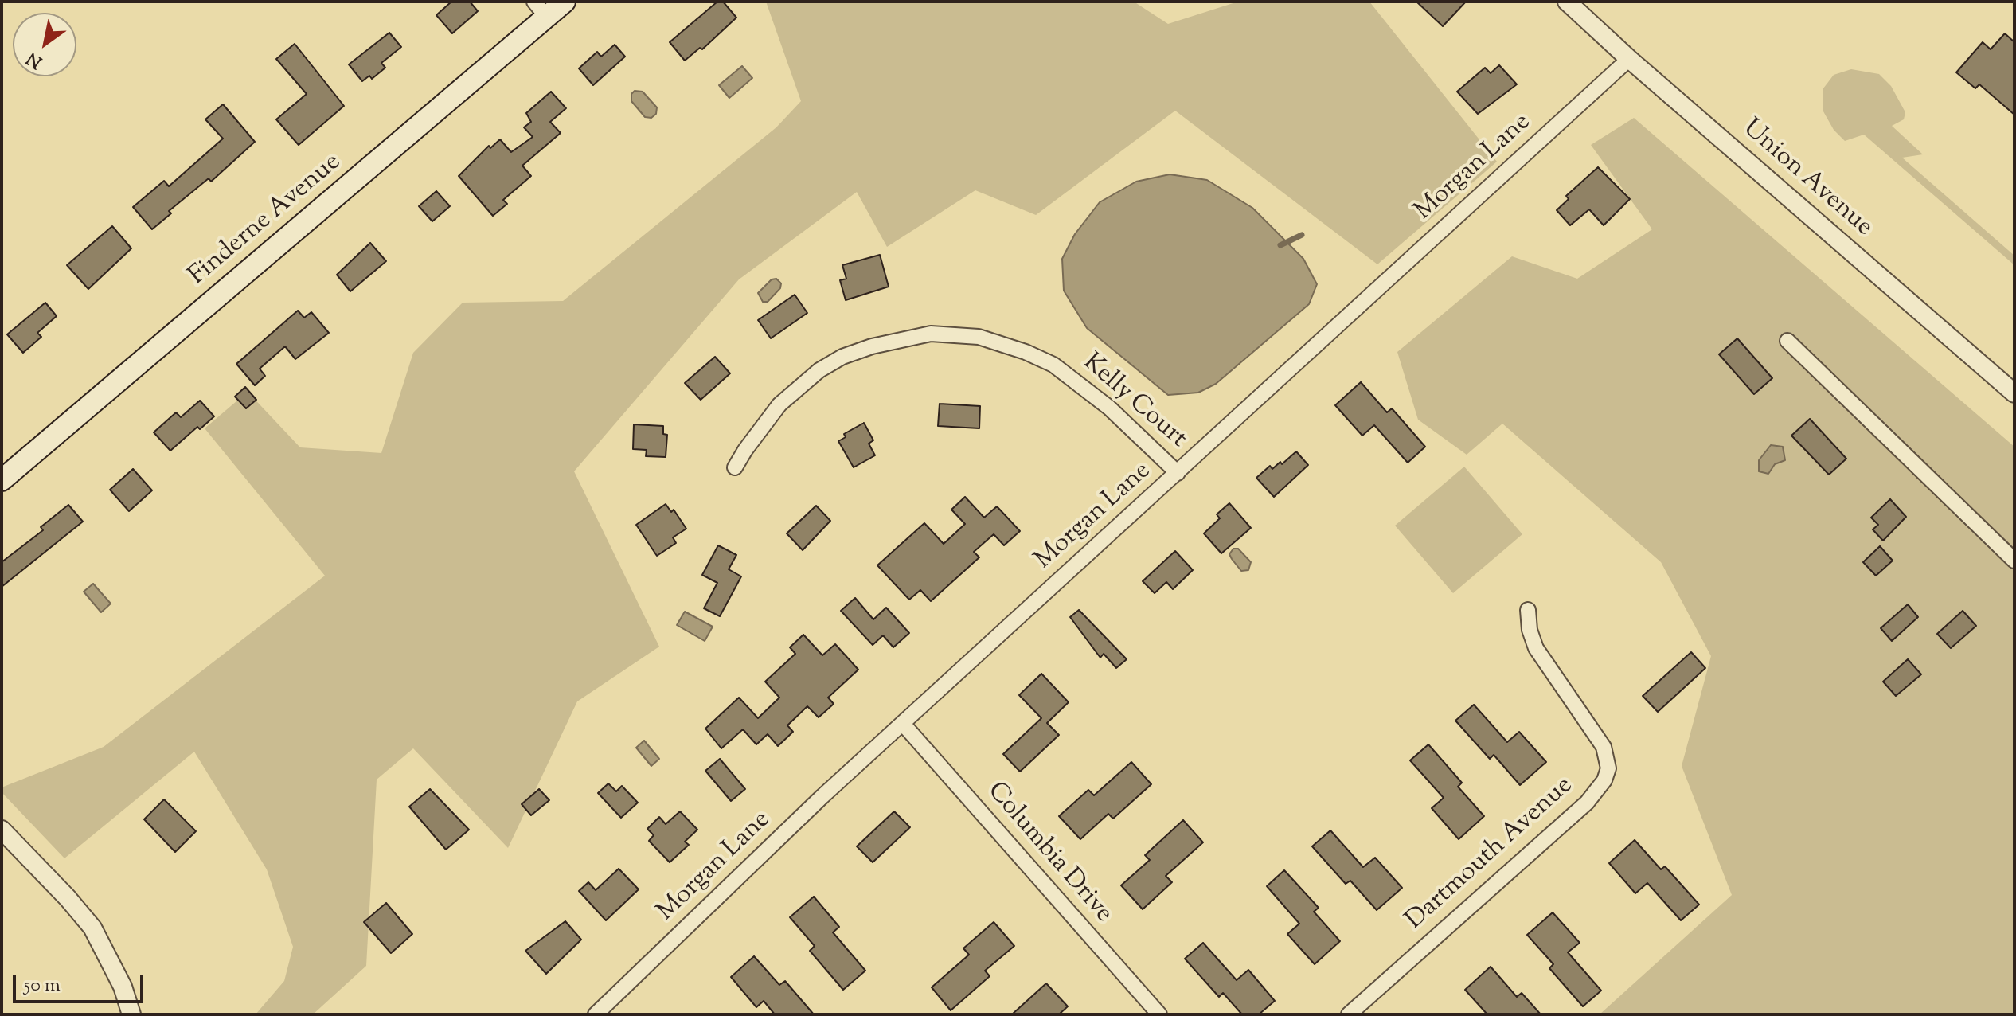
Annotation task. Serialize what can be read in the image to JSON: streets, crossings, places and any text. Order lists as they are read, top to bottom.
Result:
{
  "streets": {
    "main road": ["Finderne Avenue"],
    "street": [
      "Morgan Lane",
      "Union Avenue",
      "Kelly Court",
      "Columbia Drive",
      "Dartmouth Avenue"
    ]
  },
  "crossings": [
    ["Morgan Lane", "Union Avenue"],
    ["Morgan Lane", "Kelly Court"],
    ["Morgan Lane", "Columbia Drive"]
  ],
  "scale_bar": "50 m",
  "north": "bottom left"
}
